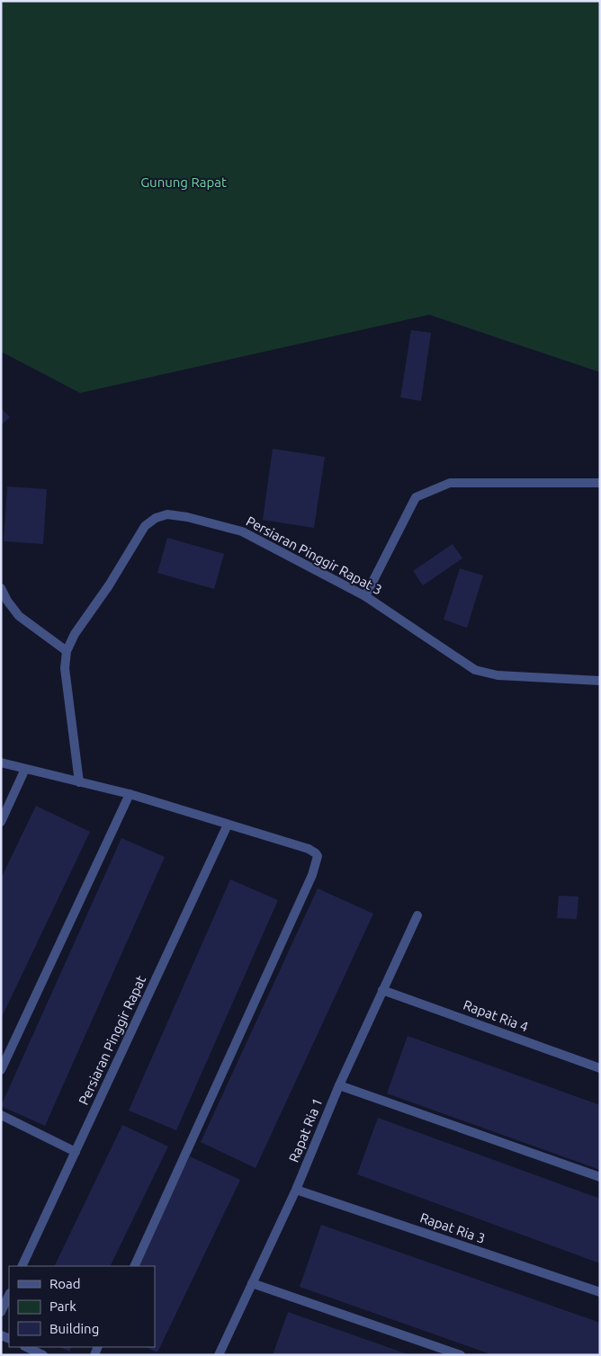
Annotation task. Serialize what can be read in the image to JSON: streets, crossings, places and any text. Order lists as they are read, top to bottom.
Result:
{
  "streets": {
    "street": [
      "Persiaran Pinggir Rapat 3",
      "Rapat Ria 4",
      "Persiaran Pinggir Rapat",
      "Rapat Ria 1",
      "Rapat Ria 3"
    ]
  },
  "crossings": [
    ["Rapat Ria 4", "Rapat Ria 1"],
    ["Rapat Ria 1", "Rapat Ria 3"]
  ],
  "parks": ["Gunung Rapat"],
  "legend": ["Road", "Park", "Building"]
}
